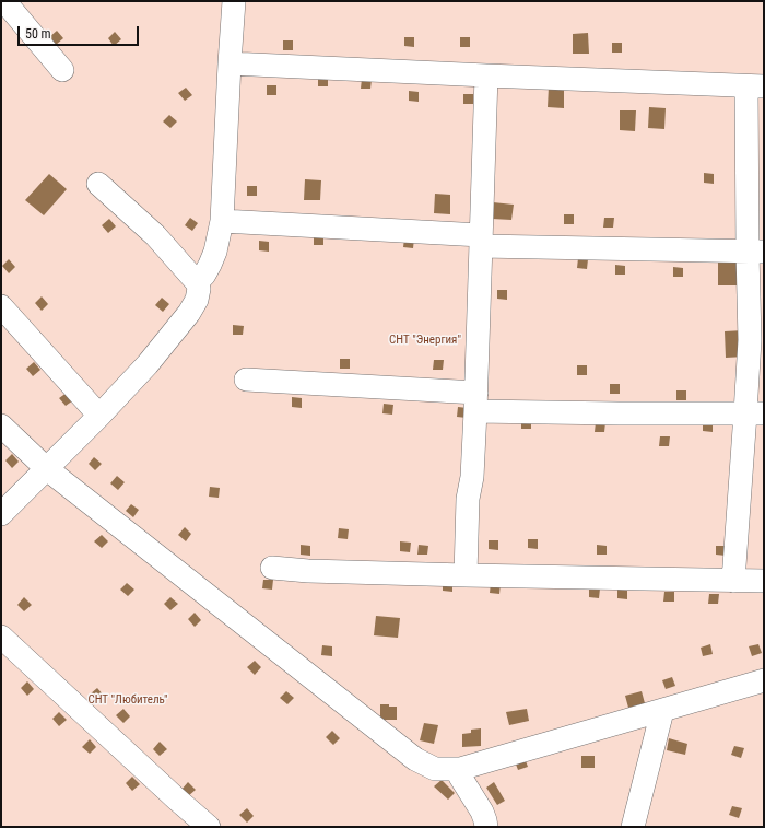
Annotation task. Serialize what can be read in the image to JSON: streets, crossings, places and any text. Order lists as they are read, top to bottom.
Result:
{
  "parks": ["СНТ \"Энергия\"", "СНТ \"Любитель\""],
  "scale_bar": "50 m"
}
